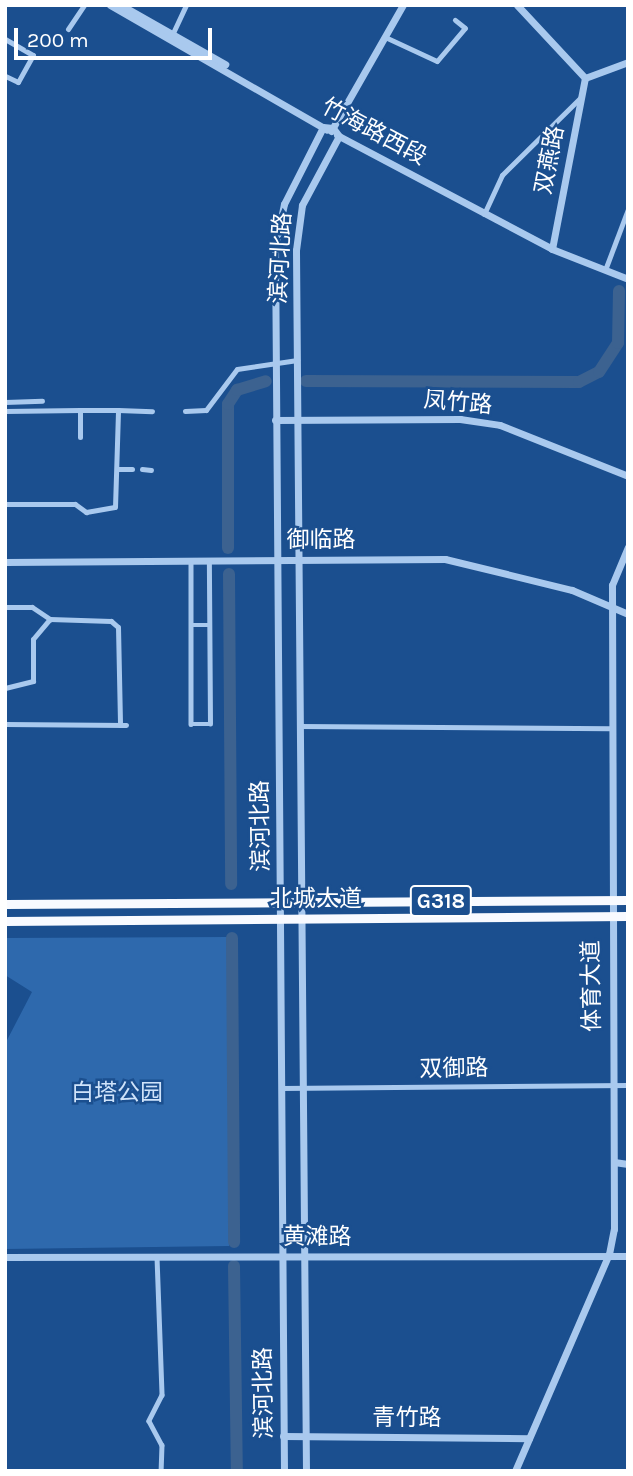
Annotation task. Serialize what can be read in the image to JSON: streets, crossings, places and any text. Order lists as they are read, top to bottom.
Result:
{
  "streets": {
    "highway": ["北城大道", "G318"],
    "street": [
      "竹海路西段",
      "双燕路",
      "滨河北路",
      "凤竹路",
      "御临路",
      "体育大道",
      "双御路",
      "黄滩路",
      "青竹路"
    ]
  },
  "crossings": [
    ["竹海路西段", "双燕路"],
    ["竹海路西段", "滨河北路"],
    ["滨河北路", "凤竹路"],
    ["滨河北路", "御临路"],
    ["滨河北路", "北城大道"],
    ["滨河北路", "双御路"],
    ["滨河北路", "黄滩路"],
    ["滨河北路", "青竹路"],
    ["御临路", "体育大道"],
    ["北城大道", "体育大道"],
    ["体育大道", "双御路"],
    ["体育大道", "黄滩路"],
    ["体育大道", "青竹路"]
  ],
  "parks": ["白塔公园"],
  "scale_bar": "200 m"
}
